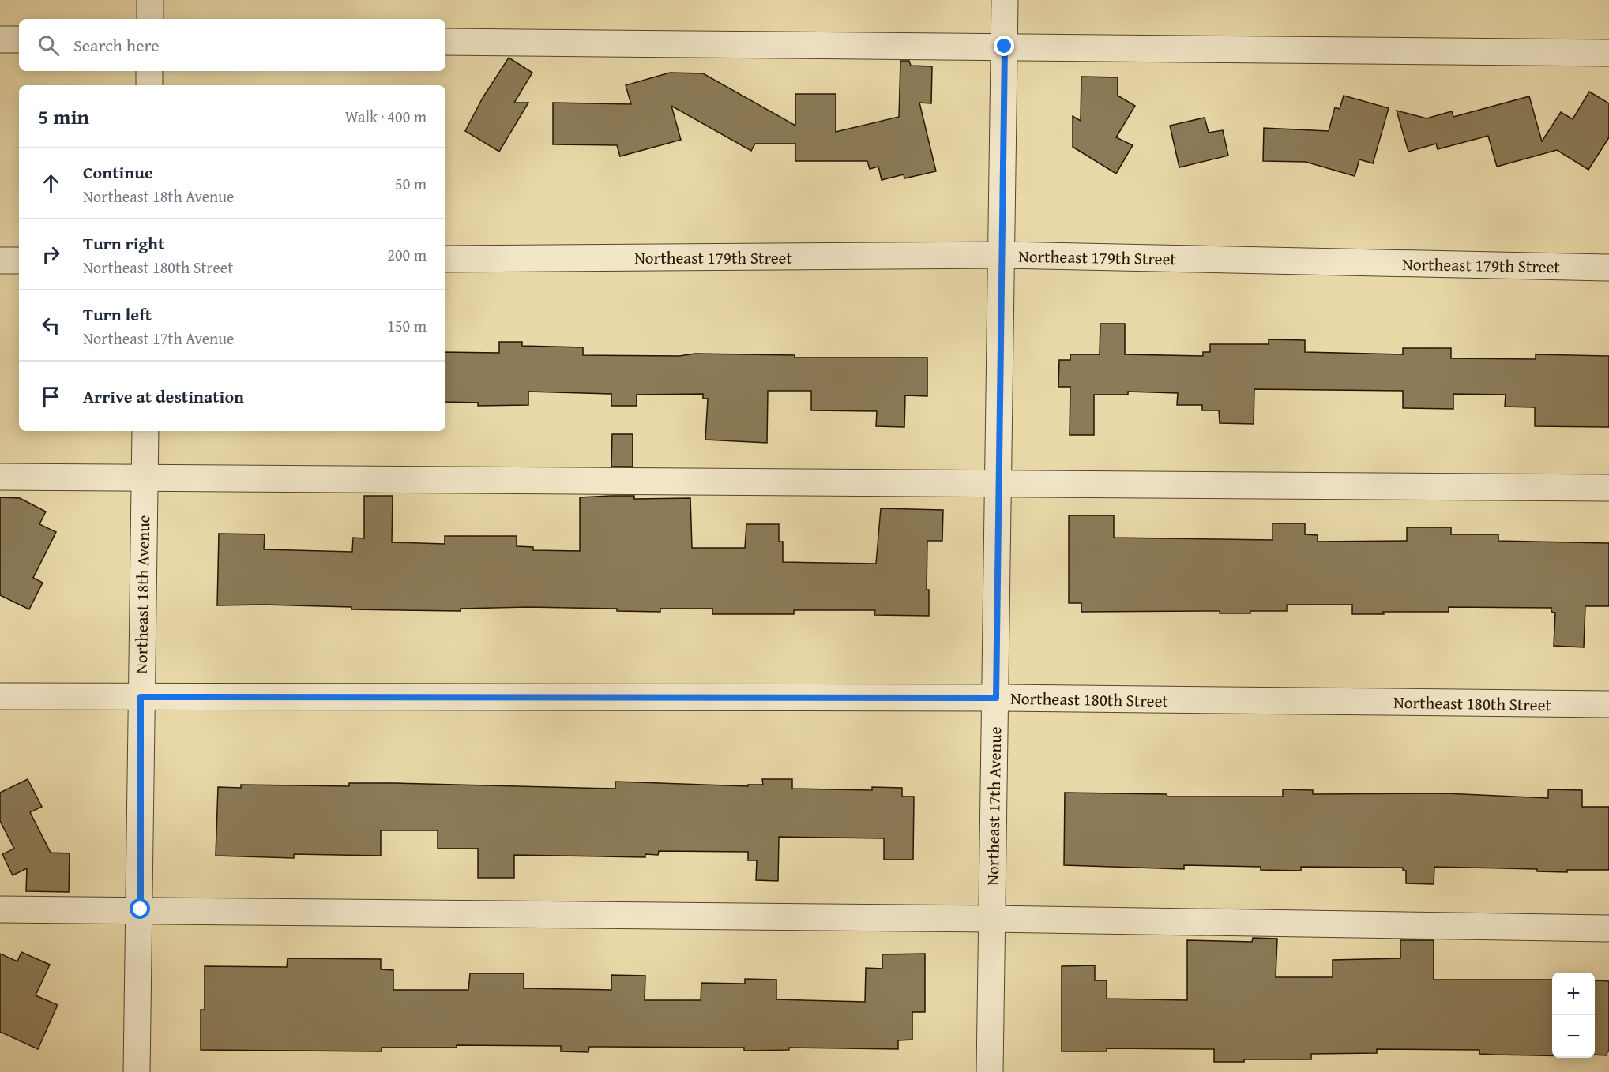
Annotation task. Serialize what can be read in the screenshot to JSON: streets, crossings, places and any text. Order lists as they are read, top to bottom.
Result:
{
  "streets": {
    "street": [
      "Northeast 179th Street",
      "Northeast 18th Avenue",
      "Northeast 180th Street",
      "Northeast 17th Avenue"
    ]
  },
  "crossings": [
    ["Northeast 179th Street", "Northeast 17th Avenue"],
    ["Northeast 18th Avenue", "Northeast 180th Street"],
    ["Northeast 180th Street", "Northeast 17th Avenue"]
  ],
  "page": {
    "search": "Search here",
    "heading": ["5 min", "Walk · 400 m"],
    "list": [
      ["Continue", "Northeast 18th Avenue", "50 m"],
      ["Turn right", "Northeast 180th Street", "200 m"],
      ["Turn left", "Northeast 17th Avenue", "150 m"],
      "Arrive at destination"
    ],
    "map_buttons": ["+", "−"]
  }
}
